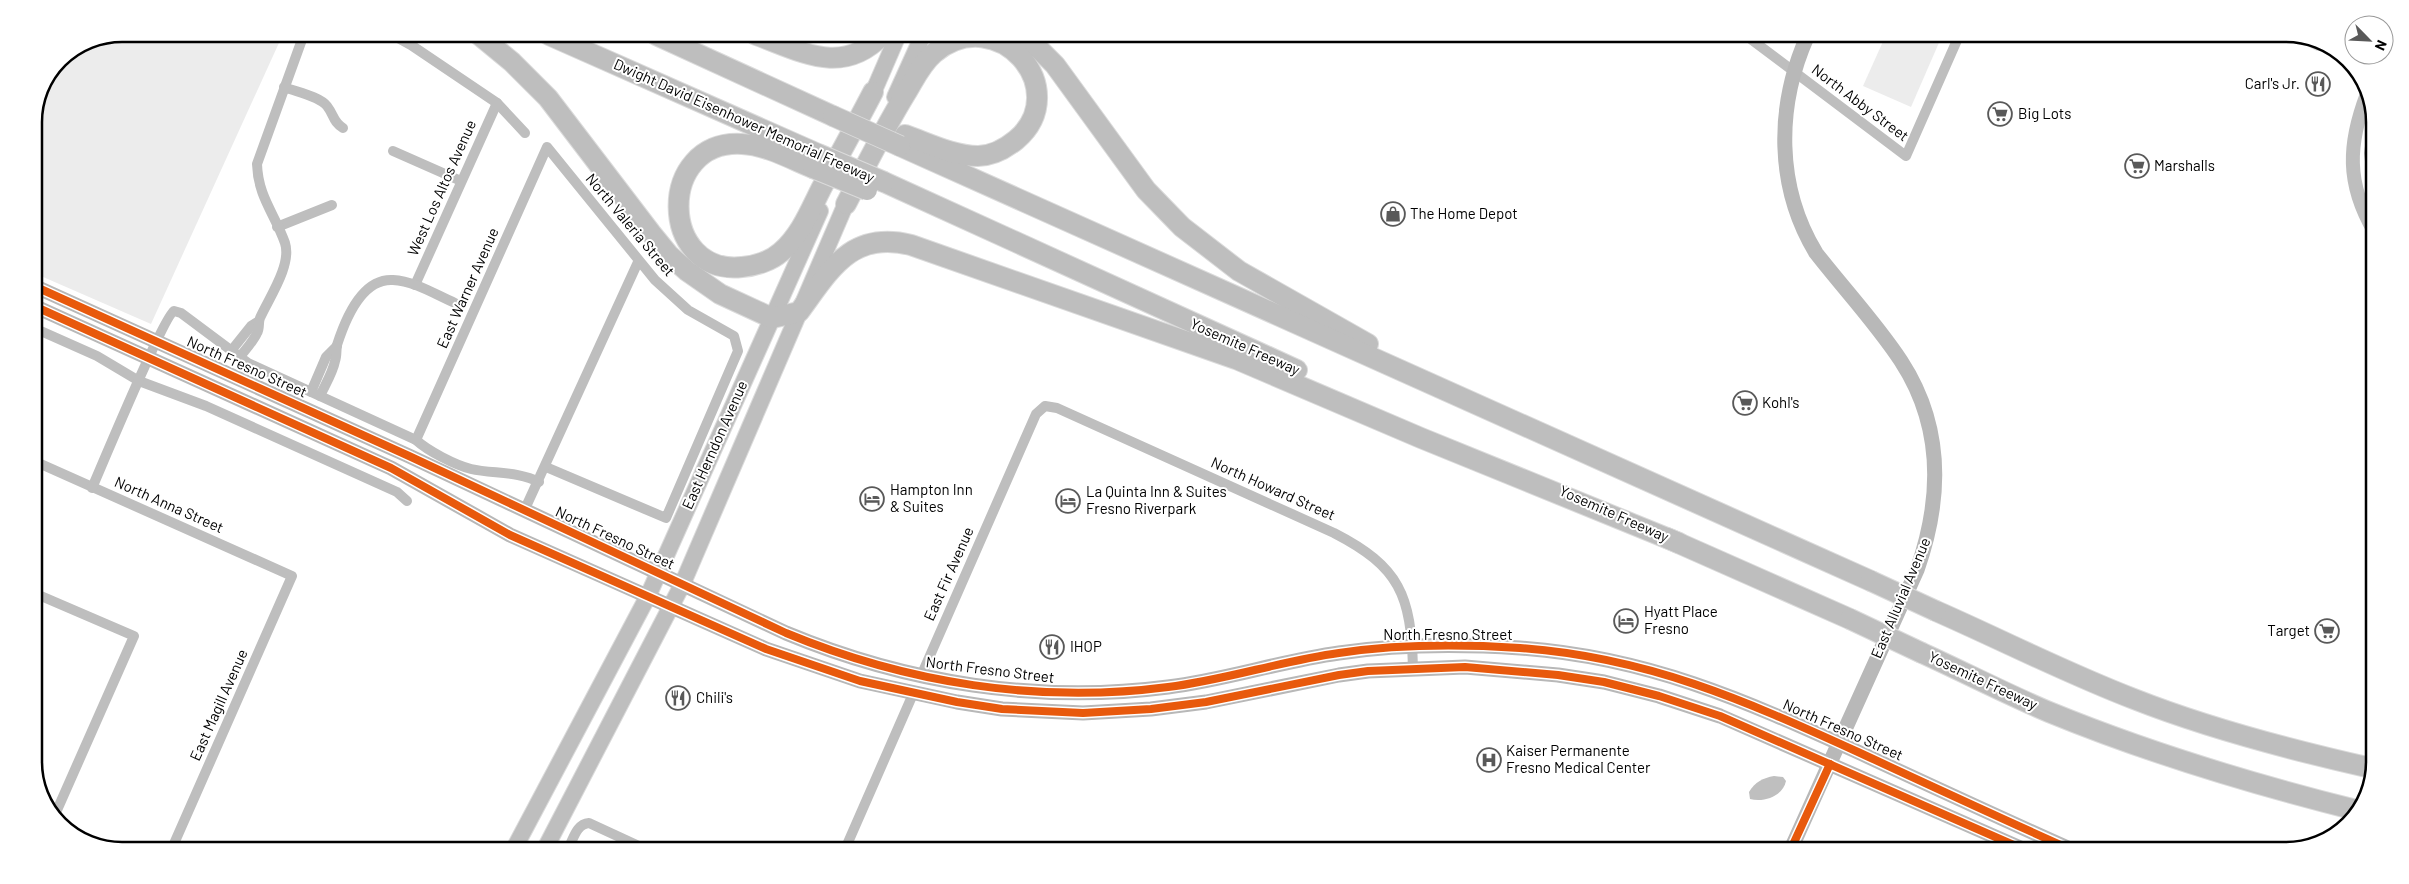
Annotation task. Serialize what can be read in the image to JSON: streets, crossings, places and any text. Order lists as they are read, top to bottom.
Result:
{
  "streets": {
    "highway": ["Dwight David Eisenhower Memorial Freeway", "Yosemite Freeway"],
    "main road": ["North Fresno Street", "East Herndon Avenue", "East Alluvial Avenue"],
    "street": [
      "North Abby Street",
      "West Los Altos Avenue",
      "North Valeria Street",
      "East Warner Avenue",
      "North Howard Street",
      "North Anna Street",
      "East Fir Avenue",
      "East Magill Avenue"
    ]
  },
  "crossings": [
    ["North Abby Street", "East Alluvial Avenue"],
    ["Dwight David Eisenhower Memorial Freeway", "Yosemite Freeway"],
    ["North Valeria Street", "East Warner Avenue"],
    ["North Fresno Street", "East Herndon Avenue"],
    ["North Fresno Street", "North Howard Street"],
    ["North Fresno Street", "East Fir Avenue"],
    ["North Fresno Street", "East Alluvial Avenue"],
    ["North Howard Street", "East Fir Avenue"],
    ["North Anna Street", "East Magill Avenue"]
  ],
  "places": {
    "restaurant": ["Carl's Jr.", "IHOP", "Chili's"],
    "supermarket": [
      "Big Lots",
      "Marshalls",
      "Kohl's",
      "Target"
    ],
    "shop": ["The Home Depot"],
    "hotel": ["Hampton Inn & Suites", "La Quinta Inn & Suites Fresno Riverpark", "Hyatt Place Fresno"],
    "hospital": ["Kaiser Permanente Fresno Medical Center"]
  },
  "north": "bottom right"
}
